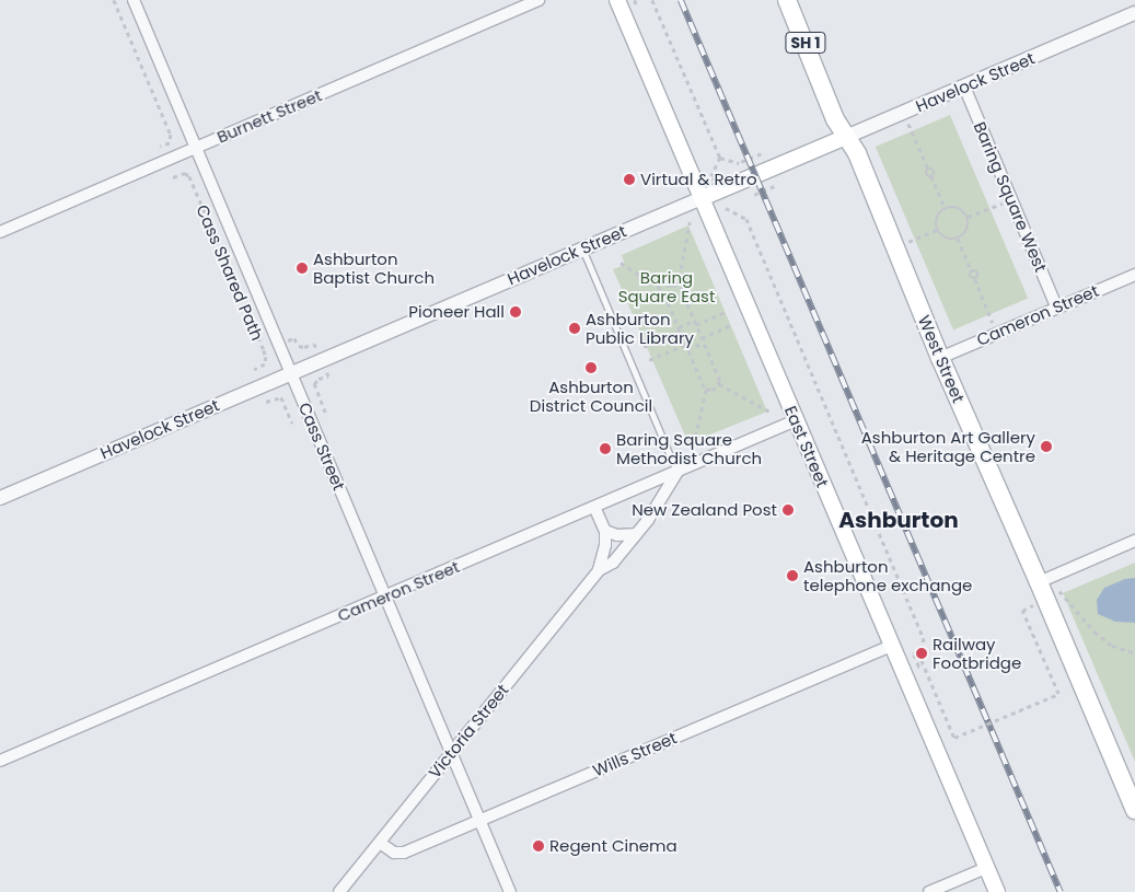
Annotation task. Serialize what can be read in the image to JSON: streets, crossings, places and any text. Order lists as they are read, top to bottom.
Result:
{
  "streets": {
    "highway": ["SH 1", "West Street"],
    "main road": ["Havelock Street", "East Street"],
    "street": [
      "Burnett Street",
      "Baring Square West",
      "Cameron Street",
      "Cass Street",
      "Victoria Street",
      "Wills Street"
    ],
    "path": ["Cass Shared Path"]
  },
  "crossings": [
    ["Havelock Street", "Baring Square West"],
    ["Havelock Street", "West Street"],
    ["Havelock Street", "Cass Street"],
    ["Havelock Street", "East Street"],
    ["Burnett Street", "Cass Street"],
    ["Baring Square West", "Cameron Street"],
    ["Cameron Street", "West Street"],
    ["Cameron Street", "Cass Street"],
    ["Cameron Street", "East Street"],
    ["Cameron Street", "Victoria Street"],
    ["Cass Street", "Victoria Street"],
    ["Cass Street", "Wills Street"],
    ["East Street", "Wills Street"],
    ["Victoria Street", "Wills Street"]
  ],
  "districts": ["Ashburton"],
  "parks": ["Baring Square East"],
  "places": [
    "Virtual & Retro",
    "Ashburton Baptist Church",
    "Pioneer Hall",
    "Ashburton Public Library",
    "Ashburton District Council",
    "Ashburton Art Gallery & Heritage Centre",
    "Baring Square Methodist Church",
    "New Zealand Post",
    "Ashburton telephone exchange",
    "Railway Footbridge",
    "Regent Cinema"
  ]
}
